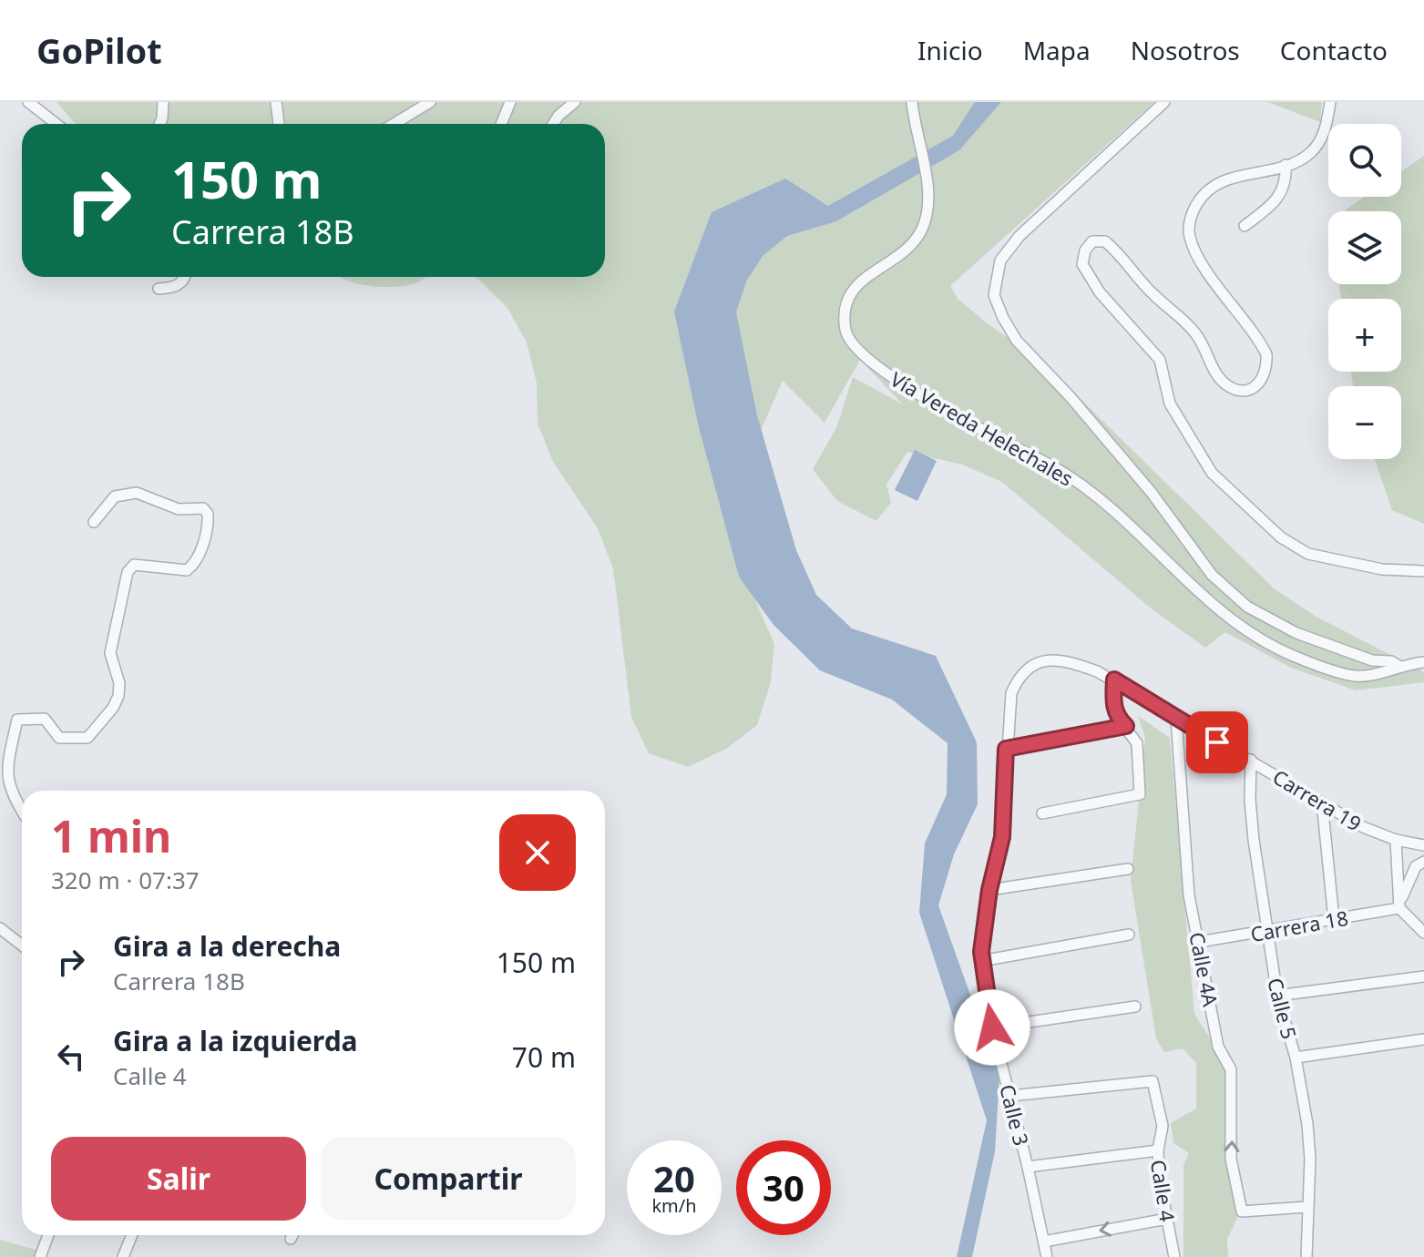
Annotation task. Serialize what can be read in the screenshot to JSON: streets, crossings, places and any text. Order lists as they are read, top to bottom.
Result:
{
  "streets": {
    "street": [
      "Vía Vereda Helechales",
      "Carrera 19",
      "Carrera 18",
      "Calle 4A",
      "Calle 5",
      "Calle 3",
      "Calle 4"
    ]
  },
  "crossings": [
    ["Carrera 19", "Calle 4A"],
    ["Carrera 19", "Calle 5"],
    ["Carrera 19", "Calle 3"],
    ["Carrera 18", "Calle 4A"],
    ["Carrera 18", "Calle 5"],
    ["Calle 4A", "Calle 5"],
    ["Calle 3", "Calle 4"]
  ],
  "one_way": ["Calle 4A"],
  "page": {
    "header": "GoPilot",
    "nav": [
      "Inicio",
      "Mapa",
      "Nosotros",
      "Contacto"
    ],
    "map_buttons": ["+", "−"],
    "turn": ["150 m", "Carrera 18B"],
    "heading": ["1 min", "320 m · 07:37"],
    "list": [
      {
        "name": "Gira a la derecha",
        "note": "Carrera 18B",
        "value": "150 m"
      },
      {
        "name": "Gira a la izquierda",
        "note": "Calle 4",
        "value": "70 m"
      }
    ],
    "buttons": ["Salir", "Compartir"],
    "speed": "20 km/h",
    "limit": "30"
  }
}
